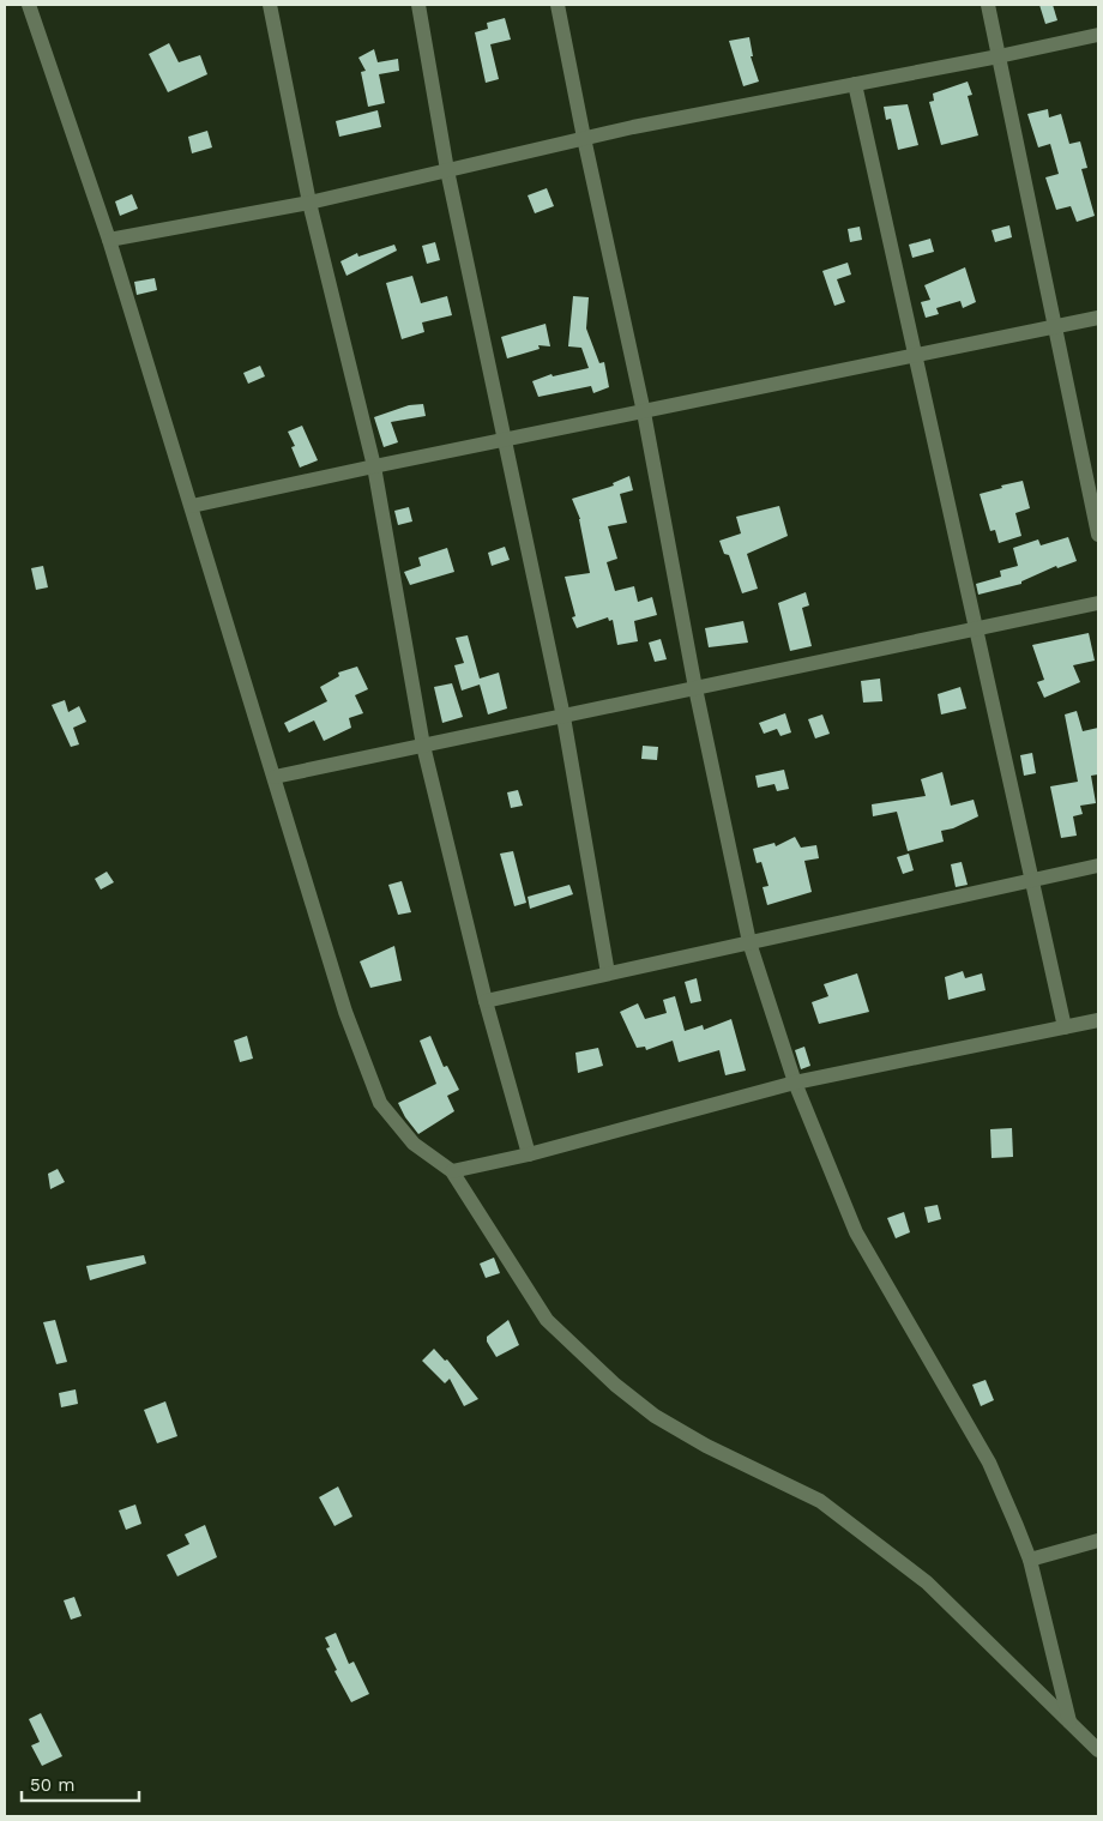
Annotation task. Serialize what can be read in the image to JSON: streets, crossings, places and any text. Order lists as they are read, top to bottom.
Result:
{
  "scale_bar": "50 m"
}
